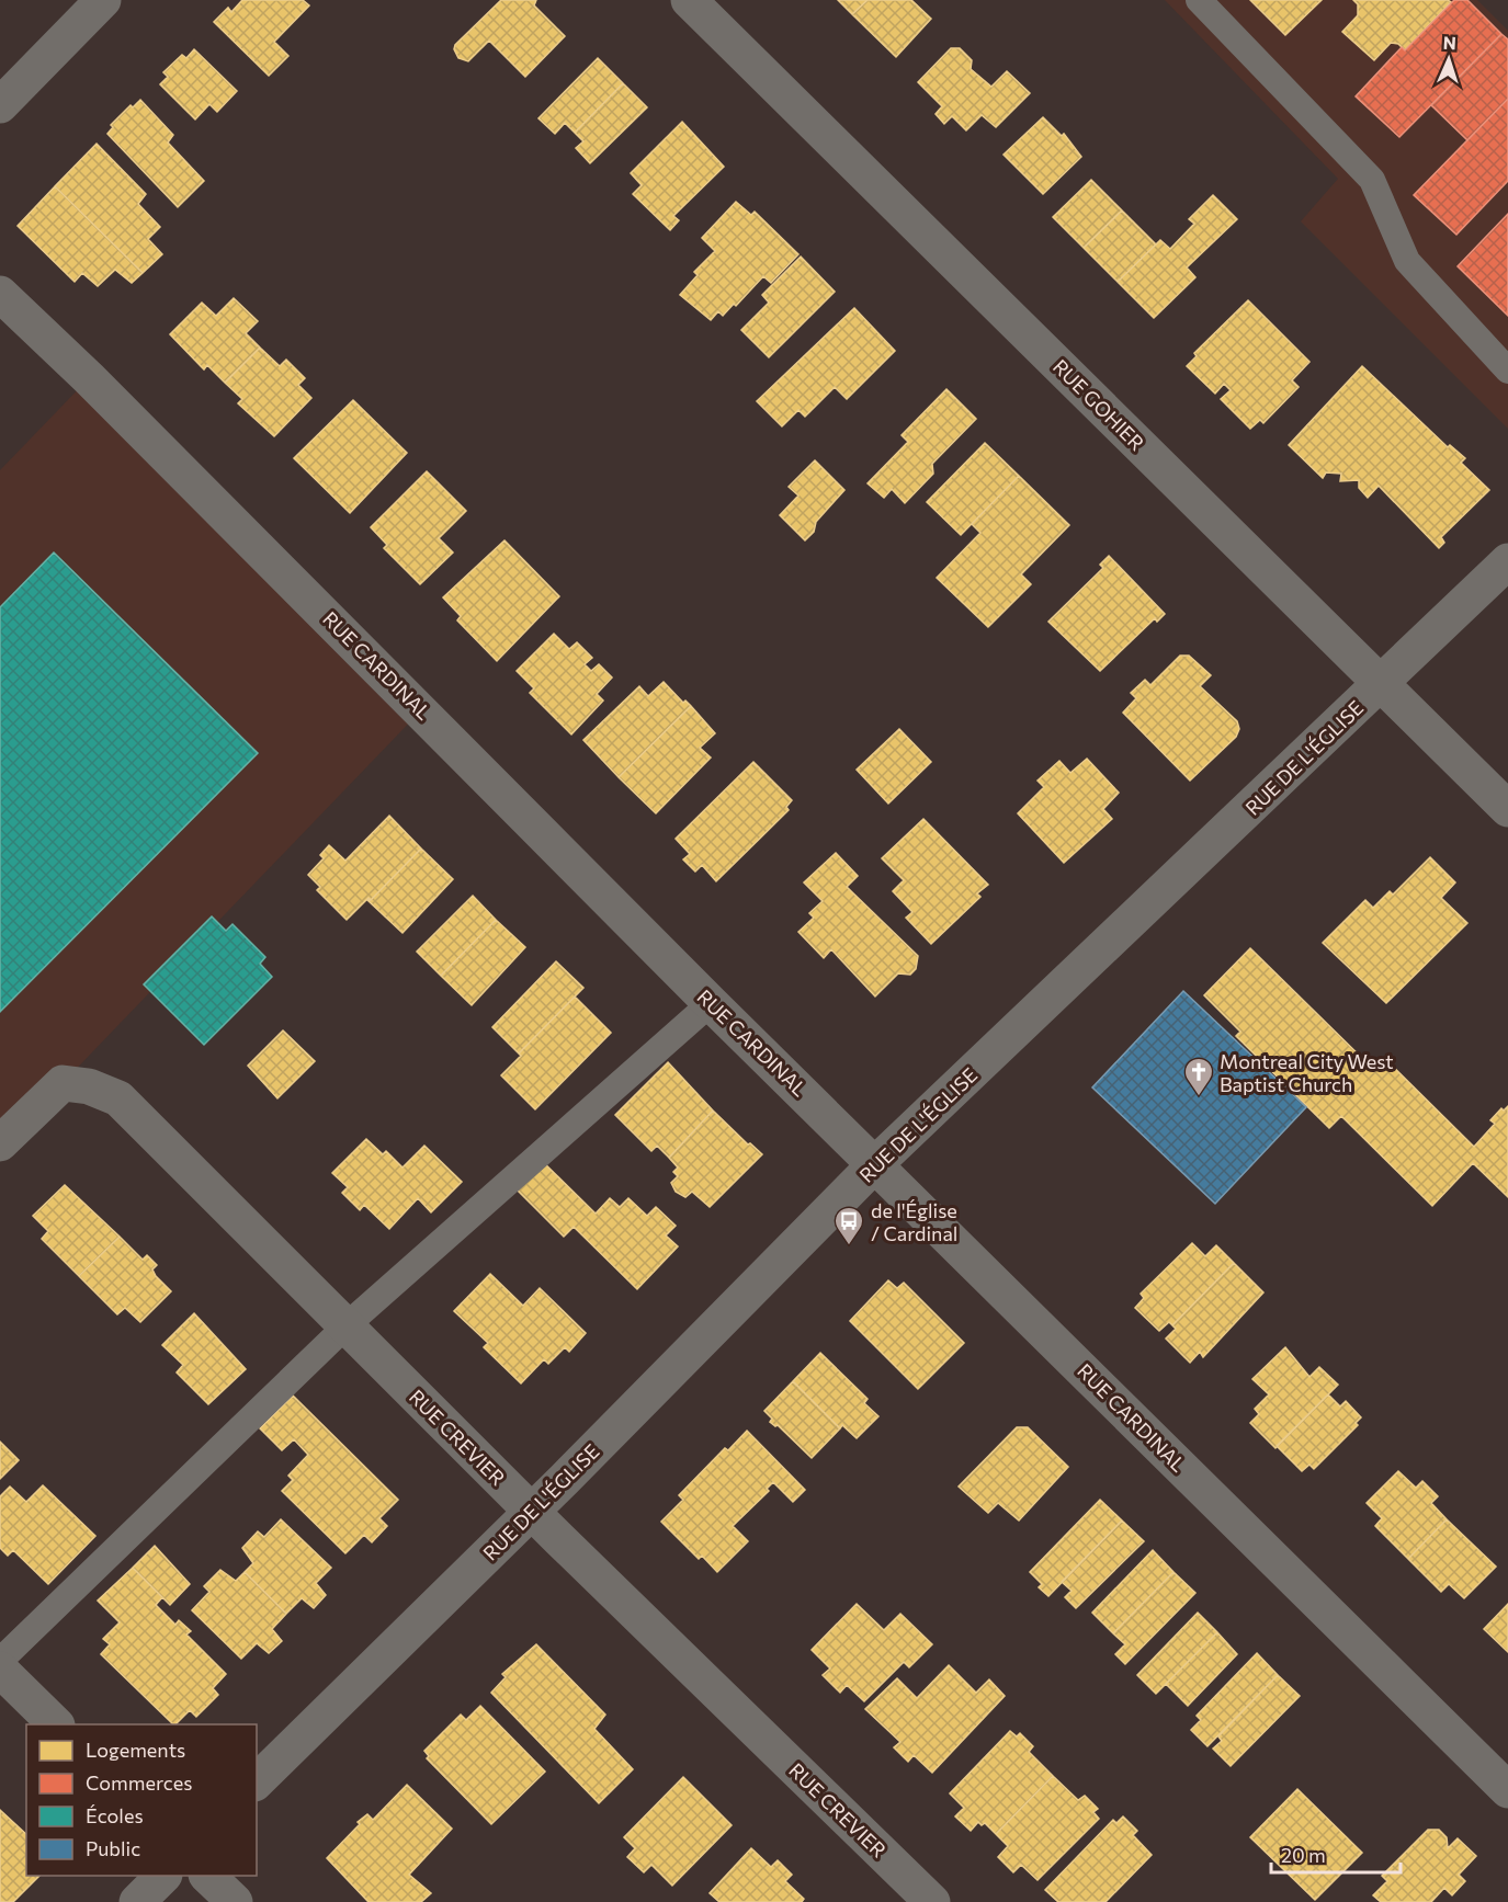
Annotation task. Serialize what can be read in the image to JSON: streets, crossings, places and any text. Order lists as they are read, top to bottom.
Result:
{
  "streets": {
    "street": [
      "RUE GOHIER",
      "RUE CARDINAL",
      "RUE DE L'ÉGLISE",
      "RUE CREVIER"
    ]
  },
  "crossings": [
    ["RUE GOHIER", "RUE DE L'ÉGLISE"],
    ["RUE CARDINAL", "RUE DE L'ÉGLISE"],
    ["RUE DE L'ÉGLISE", "RUE CREVIER"]
  ],
  "places": {
    "church": ["Montreal City West Baptist Church"],
    "bus stop": ["de l'Église / Cardinal"]
  },
  "legend": [
    "Logements",
    "Commerces",
    "Écoles",
    "Public"
  ],
  "scale_bar": "20 m",
  "north": "top"
}
